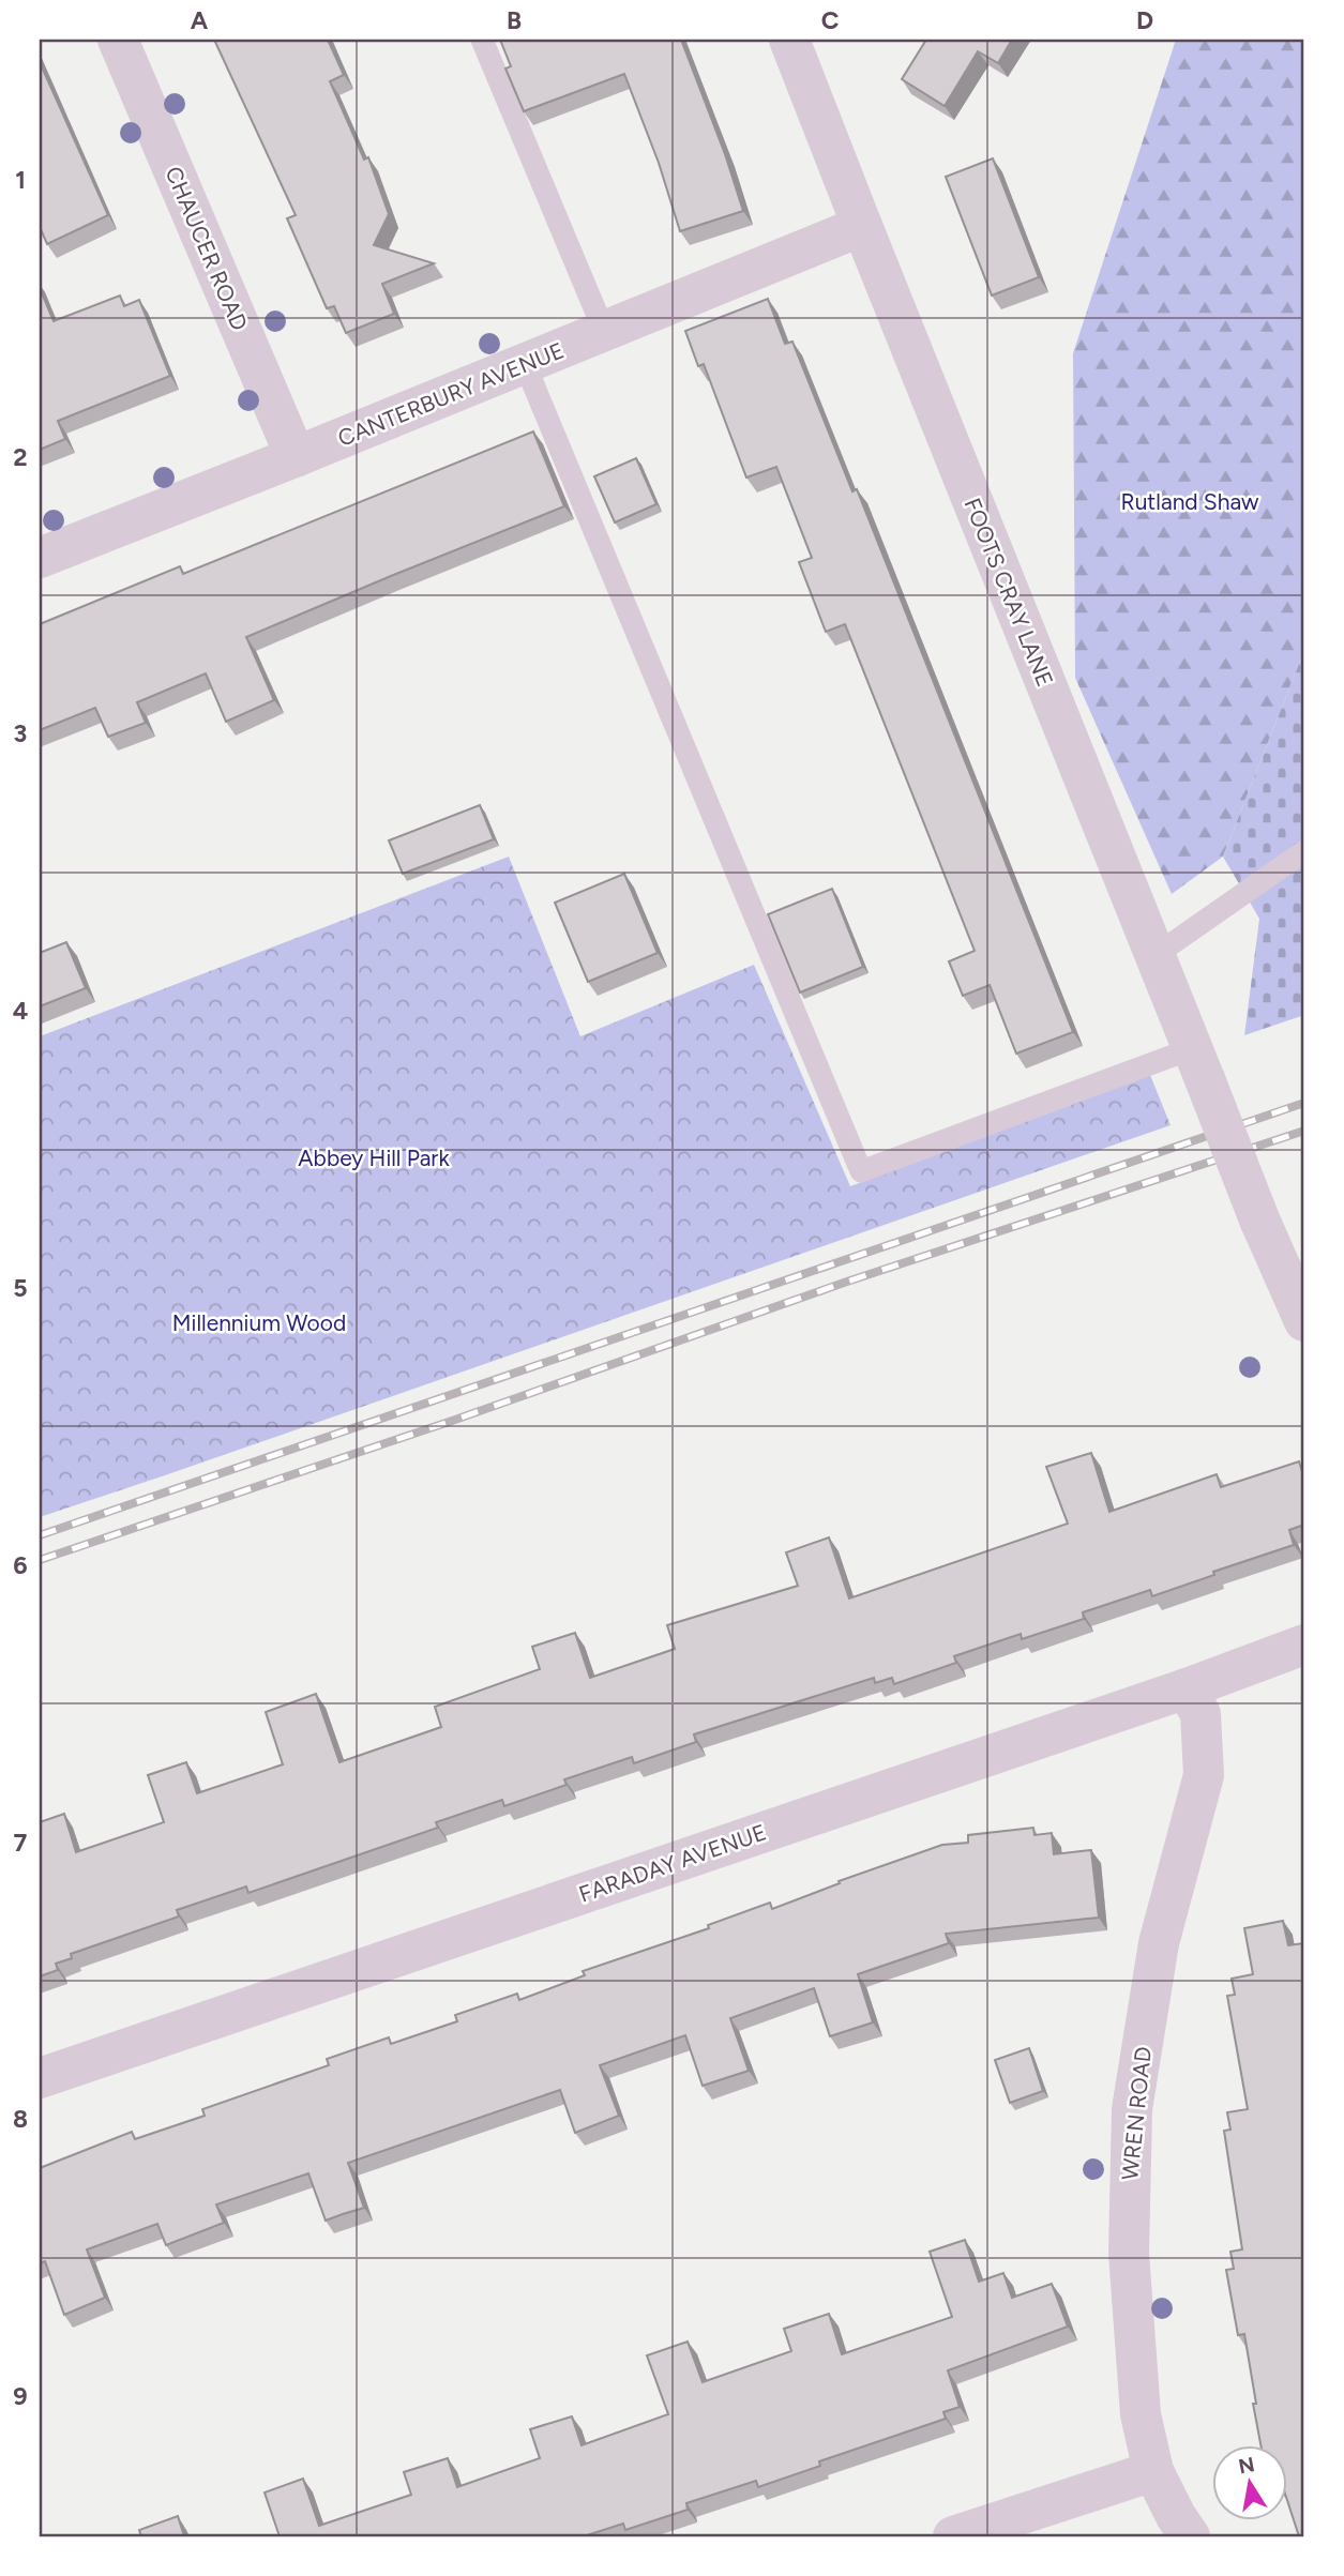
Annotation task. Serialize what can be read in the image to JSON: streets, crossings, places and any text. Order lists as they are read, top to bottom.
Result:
{
  "streets": {
    "street": [
      "CHAUCER ROAD",
      "CANTERBURY AVENUE",
      "FOOTS CRAY LANE",
      "FARADAY AVENUE",
      "WREN ROAD"
    ]
  },
  "crossings": [
    ["CHAUCER ROAD", "CANTERBURY AVENUE"],
    ["CANTERBURY AVENUE", "FOOTS CRAY LANE"],
    ["FARADAY AVENUE", "WREN ROAD"]
  ],
  "parks": ["Rutland Shaw", "Abbey Hill Park", "Millennium Wood"],
  "north": "top",
  "grid": {
    "columns": [
      "A",
      "B",
      "C",
      "D"
    ],
    "rows": [
      "1",
      "2",
      "3",
      "4",
      "5",
      "6",
      "7",
      "8",
      "9"
    ]
  }
}
